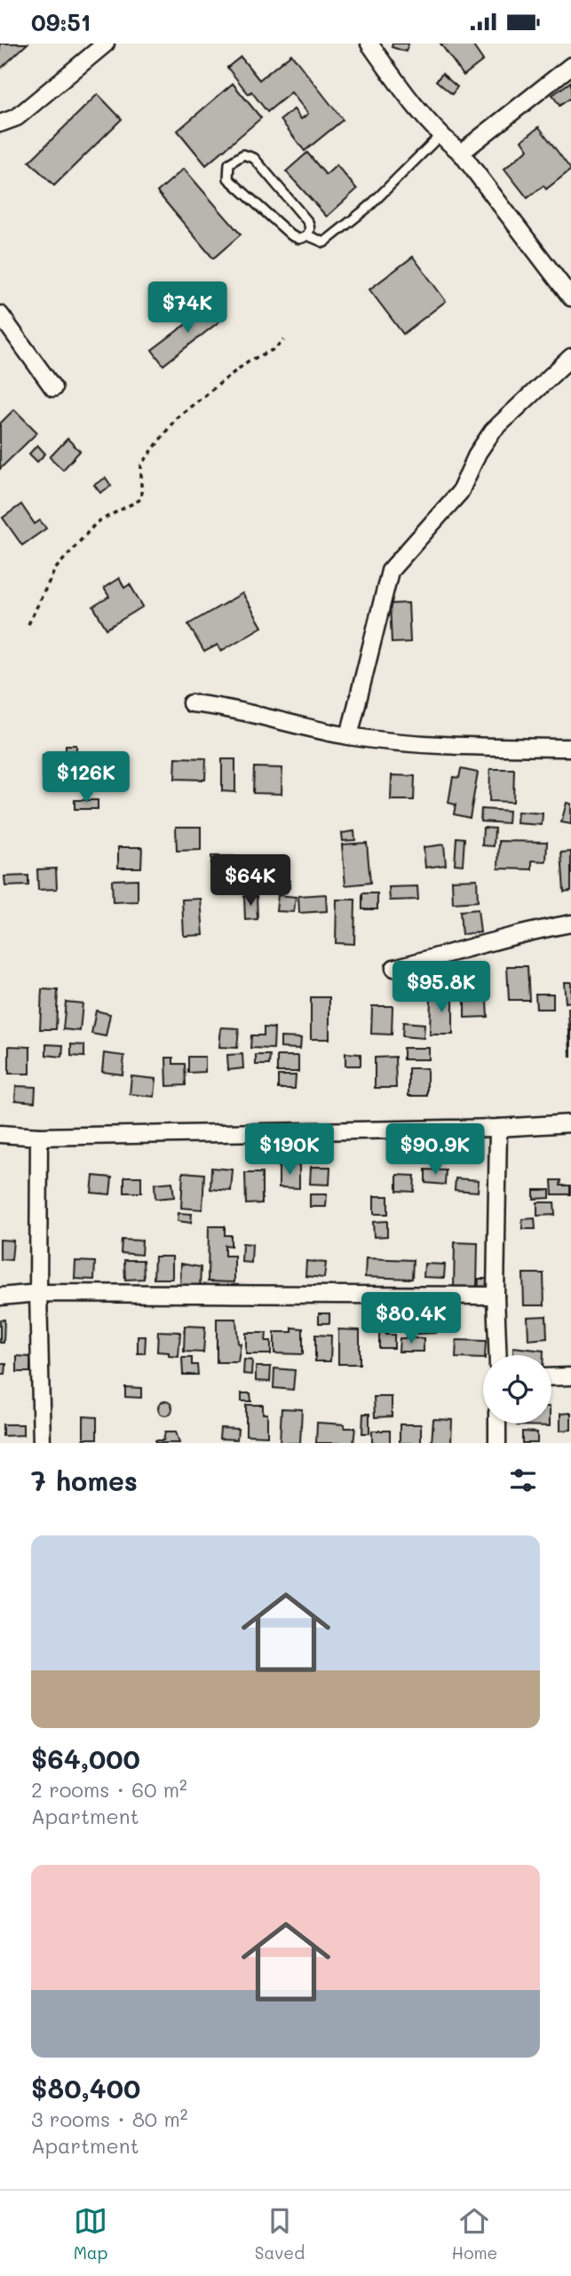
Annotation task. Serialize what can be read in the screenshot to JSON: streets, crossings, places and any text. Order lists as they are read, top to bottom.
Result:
{
  "page": {
    "status": "09:51",
    "price": [
      "$74K",
      "$126K",
      "$64K",
      "$95.8K",
      "$190K",
      "$90.9K",
      "$80.4K"
    ],
    "heading": "7 homes",
    "list": [
      {
        "name": "$64,000",
        "note": "2 rooms · 60 m² · Apartment"
      },
      {
        "name": "$80,400",
        "note": "3 rooms · 80 m² · Apartment"
      }
    ],
    "tabs": ["Map", "Saved", "Home"]
  }
}
